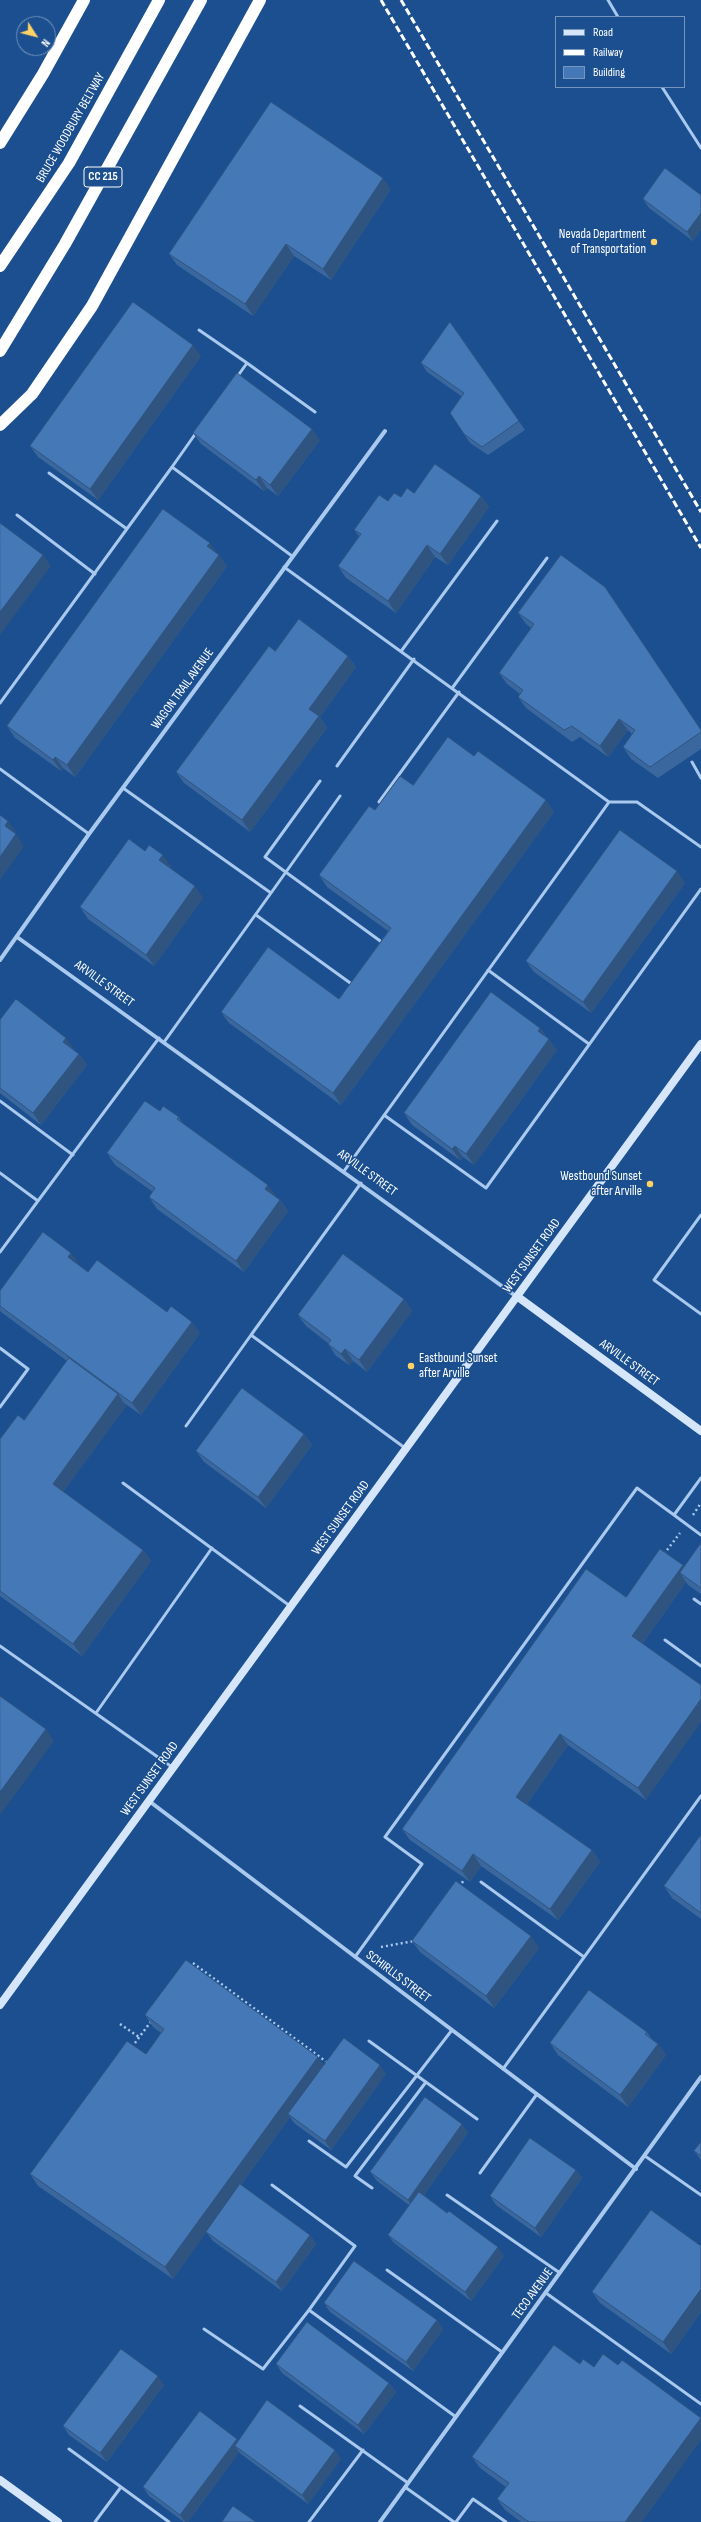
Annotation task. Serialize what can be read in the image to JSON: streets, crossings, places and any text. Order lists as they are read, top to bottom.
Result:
{
  "streets": {
    "highway": ["BRUCE WOODBURY BELTWAY", "CC 215"],
    "main road": ["ARVILLE STREET", "WEST SUNSET ROAD"],
    "street": ["WAGON TRAIL AVENUE", "SCHIRLLS STREET", "TECO AVENUE"]
  },
  "crossings": [
    ["WAGON TRAIL AVENUE", "ARVILLE STREET"],
    ["ARVILLE STREET", "WEST SUNSET ROAD"],
    ["WEST SUNSET ROAD", "SCHIRLLS STREET"],
    ["SCHIRLLS STREET", "TECO AVENUE"]
  ],
  "places": ["Nevada Department of Transportation", "Westbound Sunset after Arville", "Eastbound Sunset after Arville"],
  "legend": ["Road", "Railway", "Building"],
  "north": "bottom right"
}
